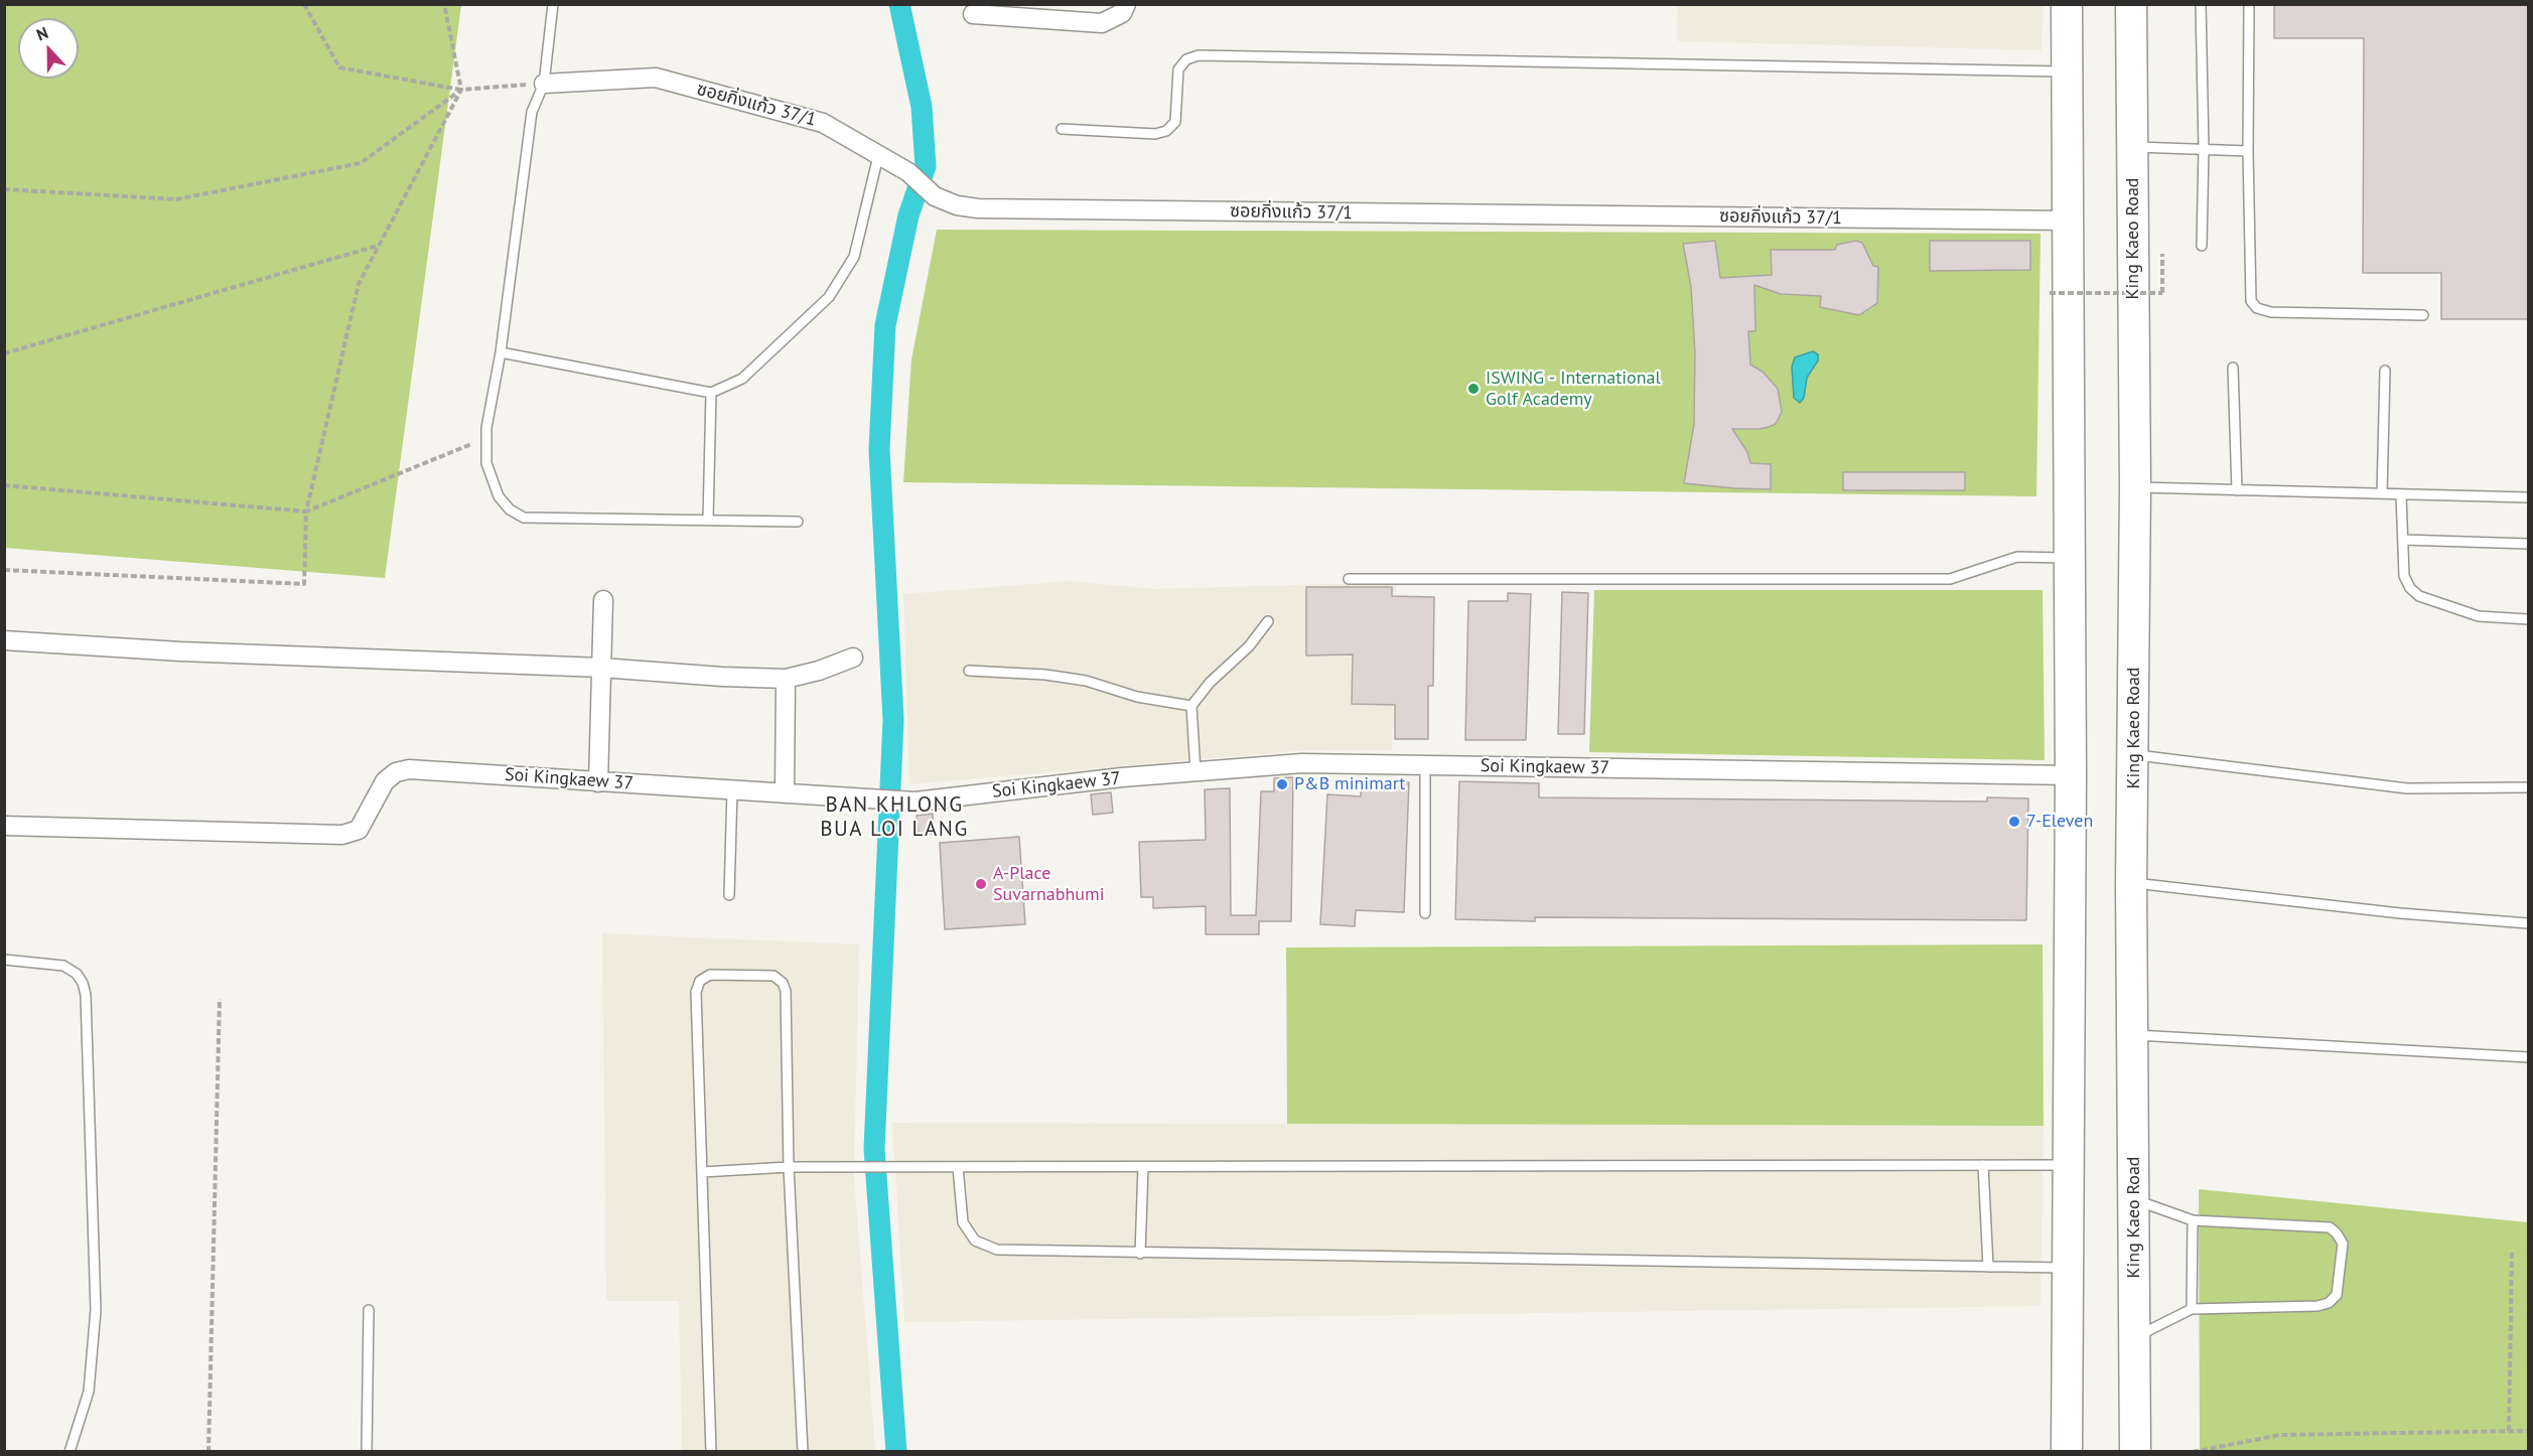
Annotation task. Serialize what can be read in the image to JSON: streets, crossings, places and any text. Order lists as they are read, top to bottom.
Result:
{
  "streets": {
    "main road": ["King Kaeo Road"],
    "street": ["ซอยกิ่งแก้ว 37/1", "Soi Kingkaew 37"]
  },
  "districts": ["BAN KHLONG BUA LOI LANG"],
  "places": [
    "ISWING - International Golf Academy",
    "P&B minimart",
    "7-Eleven",
    "A-Place Suvarnabhumi"
  ],
  "north": "top"
}
